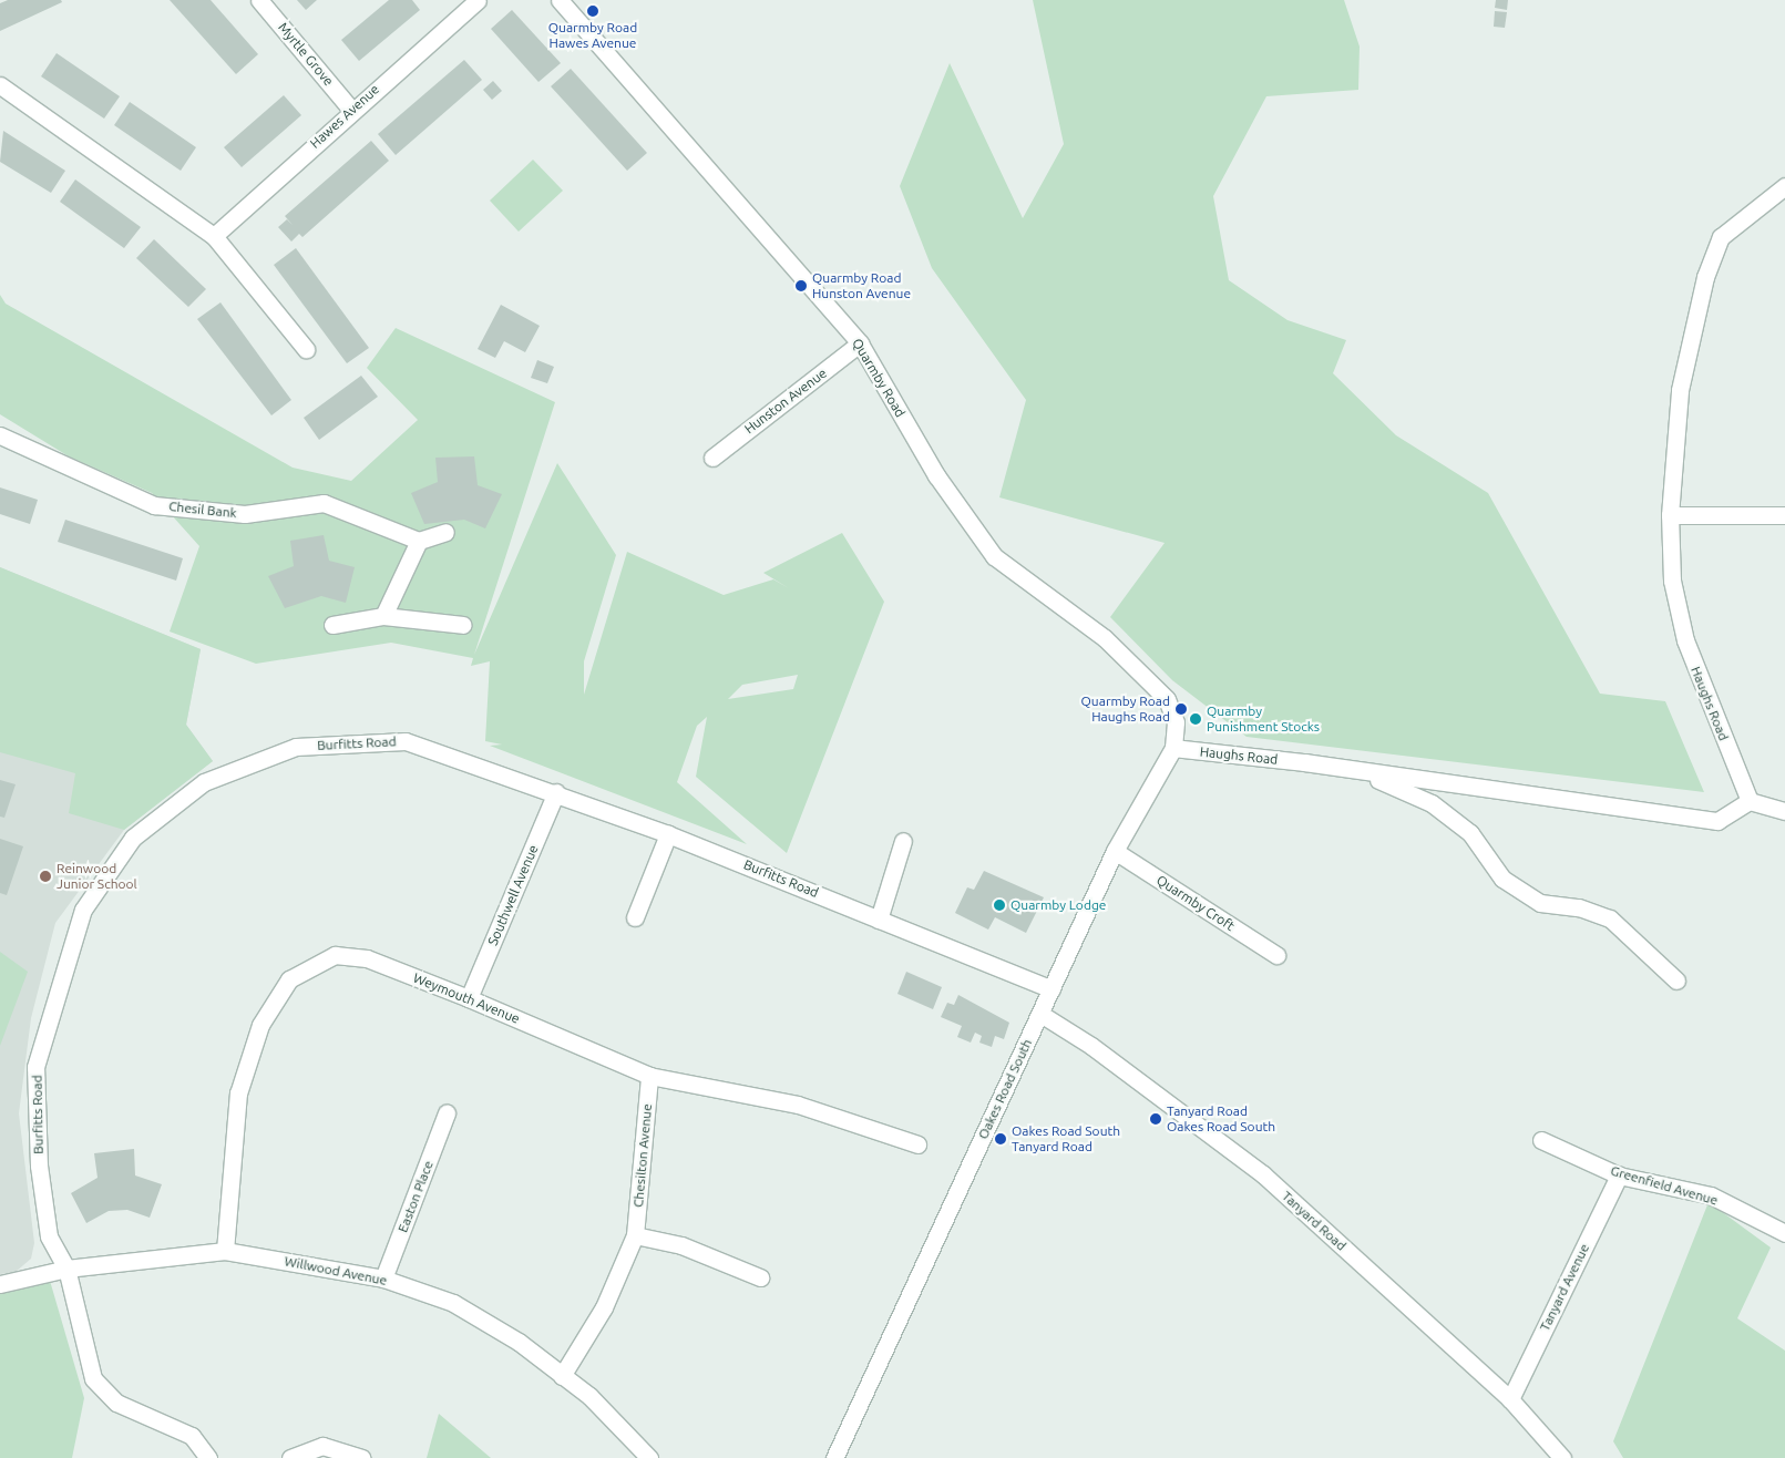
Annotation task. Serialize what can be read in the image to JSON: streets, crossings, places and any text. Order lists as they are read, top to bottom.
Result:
{
  "streets": {
    "street": [
      "Myrtle Grove",
      "Hawes Avenue",
      "Quarmby Road",
      "Hunston Avenue",
      "Chesil Bank",
      "Haughs Road",
      "Burfitts Road",
      "Southwell Avenue",
      "Quarmby Croft",
      "Weymouth Avenue",
      "Oakes Road South",
      "Chesilton Avenue",
      "Greenfield Avenue",
      "Easton Place",
      "Tanyard Road",
      "Willwood Avenue",
      "Tanyard Avenue"
    ]
  },
  "crossings": [
    ["Myrtle Grove", "Hawes Avenue"],
    ["Quarmby Road", "Hunston Avenue"],
    ["Quarmby Road", "Oakes Road South"],
    ["Haughs Road", "Oakes Road South"],
    ["Burfitts Road", "Southwell Avenue"],
    ["Burfitts Road", "Oakes Road South"],
    ["Burfitts Road", "Willwood Avenue"],
    ["Southwell Avenue", "Weymouth Avenue"],
    ["Quarmby Croft", "Oakes Road South"],
    ["Weymouth Avenue", "Chesilton Avenue"],
    ["Weymouth Avenue", "Willwood Avenue"],
    ["Oakes Road South", "Tanyard Road"],
    ["Chesilton Avenue", "Willwood Avenue"],
    ["Greenfield Avenue", "Tanyard Avenue"],
    ["Easton Place", "Willwood Avenue"],
    ["Tanyard Road", "Tanyard Avenue"]
  ],
  "places": [
    "Quarmby Road Hawes Avenue",
    "Quarmby Road Hunston Avenue",
    "Quarmby Road Haughs Road",
    "Quarmby Punishment Stocks",
    "Reinwood Junior School",
    "Quarmby Lodge",
    "Tanyard Road Oakes Road South",
    "Oakes Road South Tanyard Road"
  ]
}
